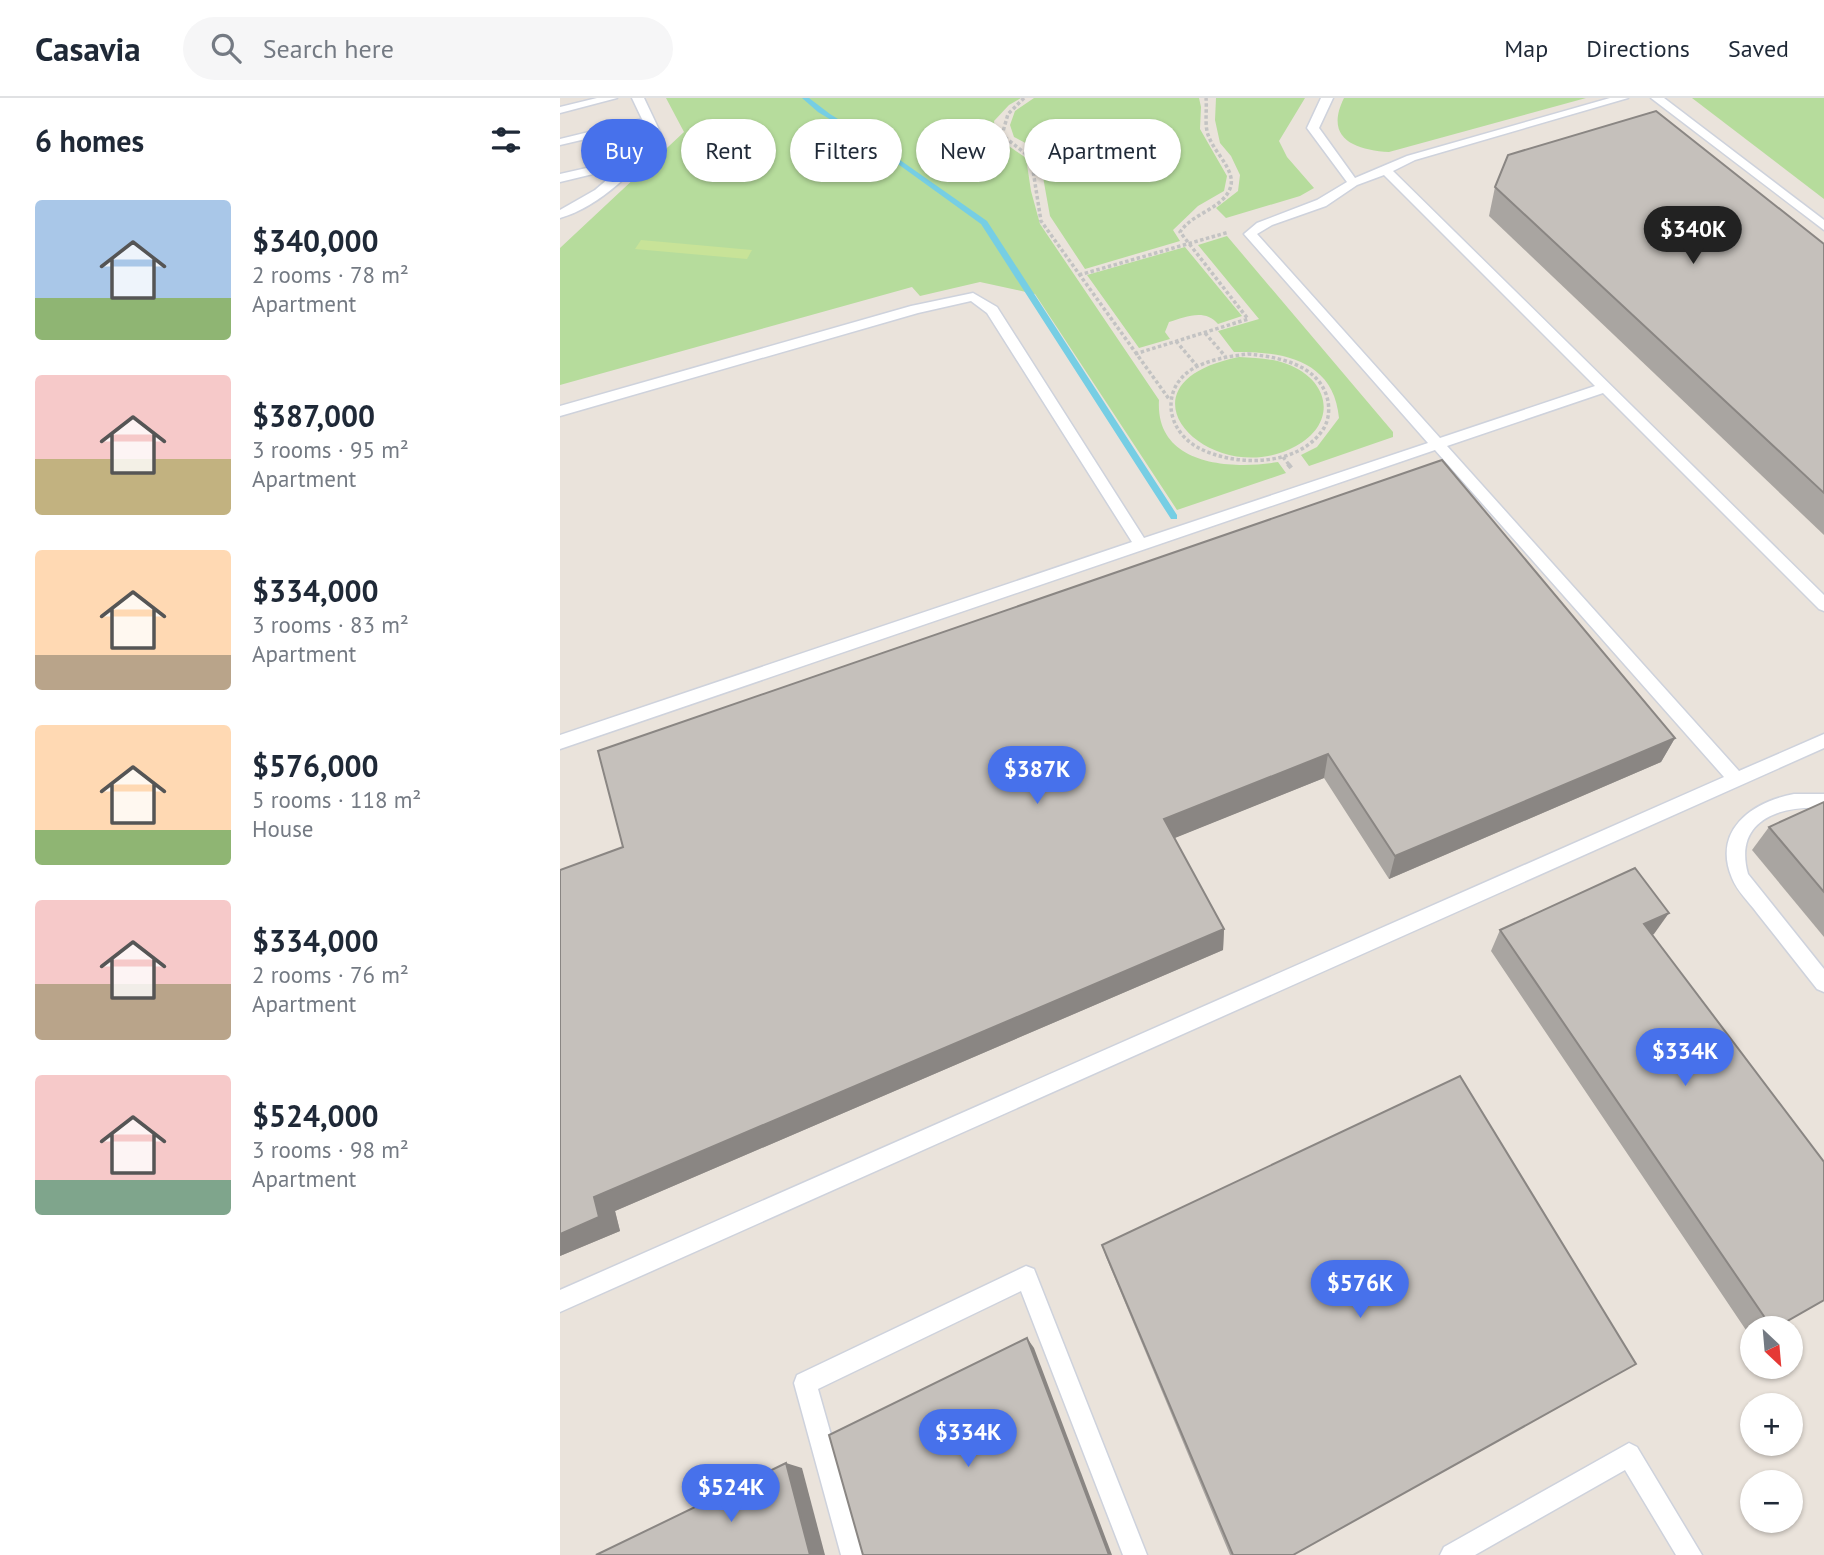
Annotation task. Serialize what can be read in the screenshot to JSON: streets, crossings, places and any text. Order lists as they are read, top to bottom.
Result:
{
  "north": "bottom right",
  "page": {
    "header": "Casavia",
    "search": "Search here",
    "nav": ["Map", "Directions", "Saved"],
    "heading": "6 homes",
    "chip": [
      "Buy",
      "Rent",
      "Filters",
      "New",
      "Apartment"
    ],
    "list": [
      {
        "name": "$340,000",
        "note": "2 rooms · 78 m² · Apartment"
      },
      {
        "name": "$387,000",
        "note": "3 rooms · 95 m² · Apartment"
      },
      {
        "name": "$334,000",
        "note": "3 rooms · 83 m² · Apartment"
      },
      {
        "name": "$576,000",
        "note": "5 rooms · 118 m² · House"
      },
      {
        "name": "$334,000",
        "note": "2 rooms · 76 m² · Apartment"
      },
      {
        "name": "$524,000",
        "note": "3 rooms · 98 m² · Apartment"
      }
    ],
    "price": [
      "$340K",
      "$387K",
      "$334K",
      "$576K",
      "$334K",
      "$524K"
    ],
    "map_buttons": ["+", "−"]
  }
}
